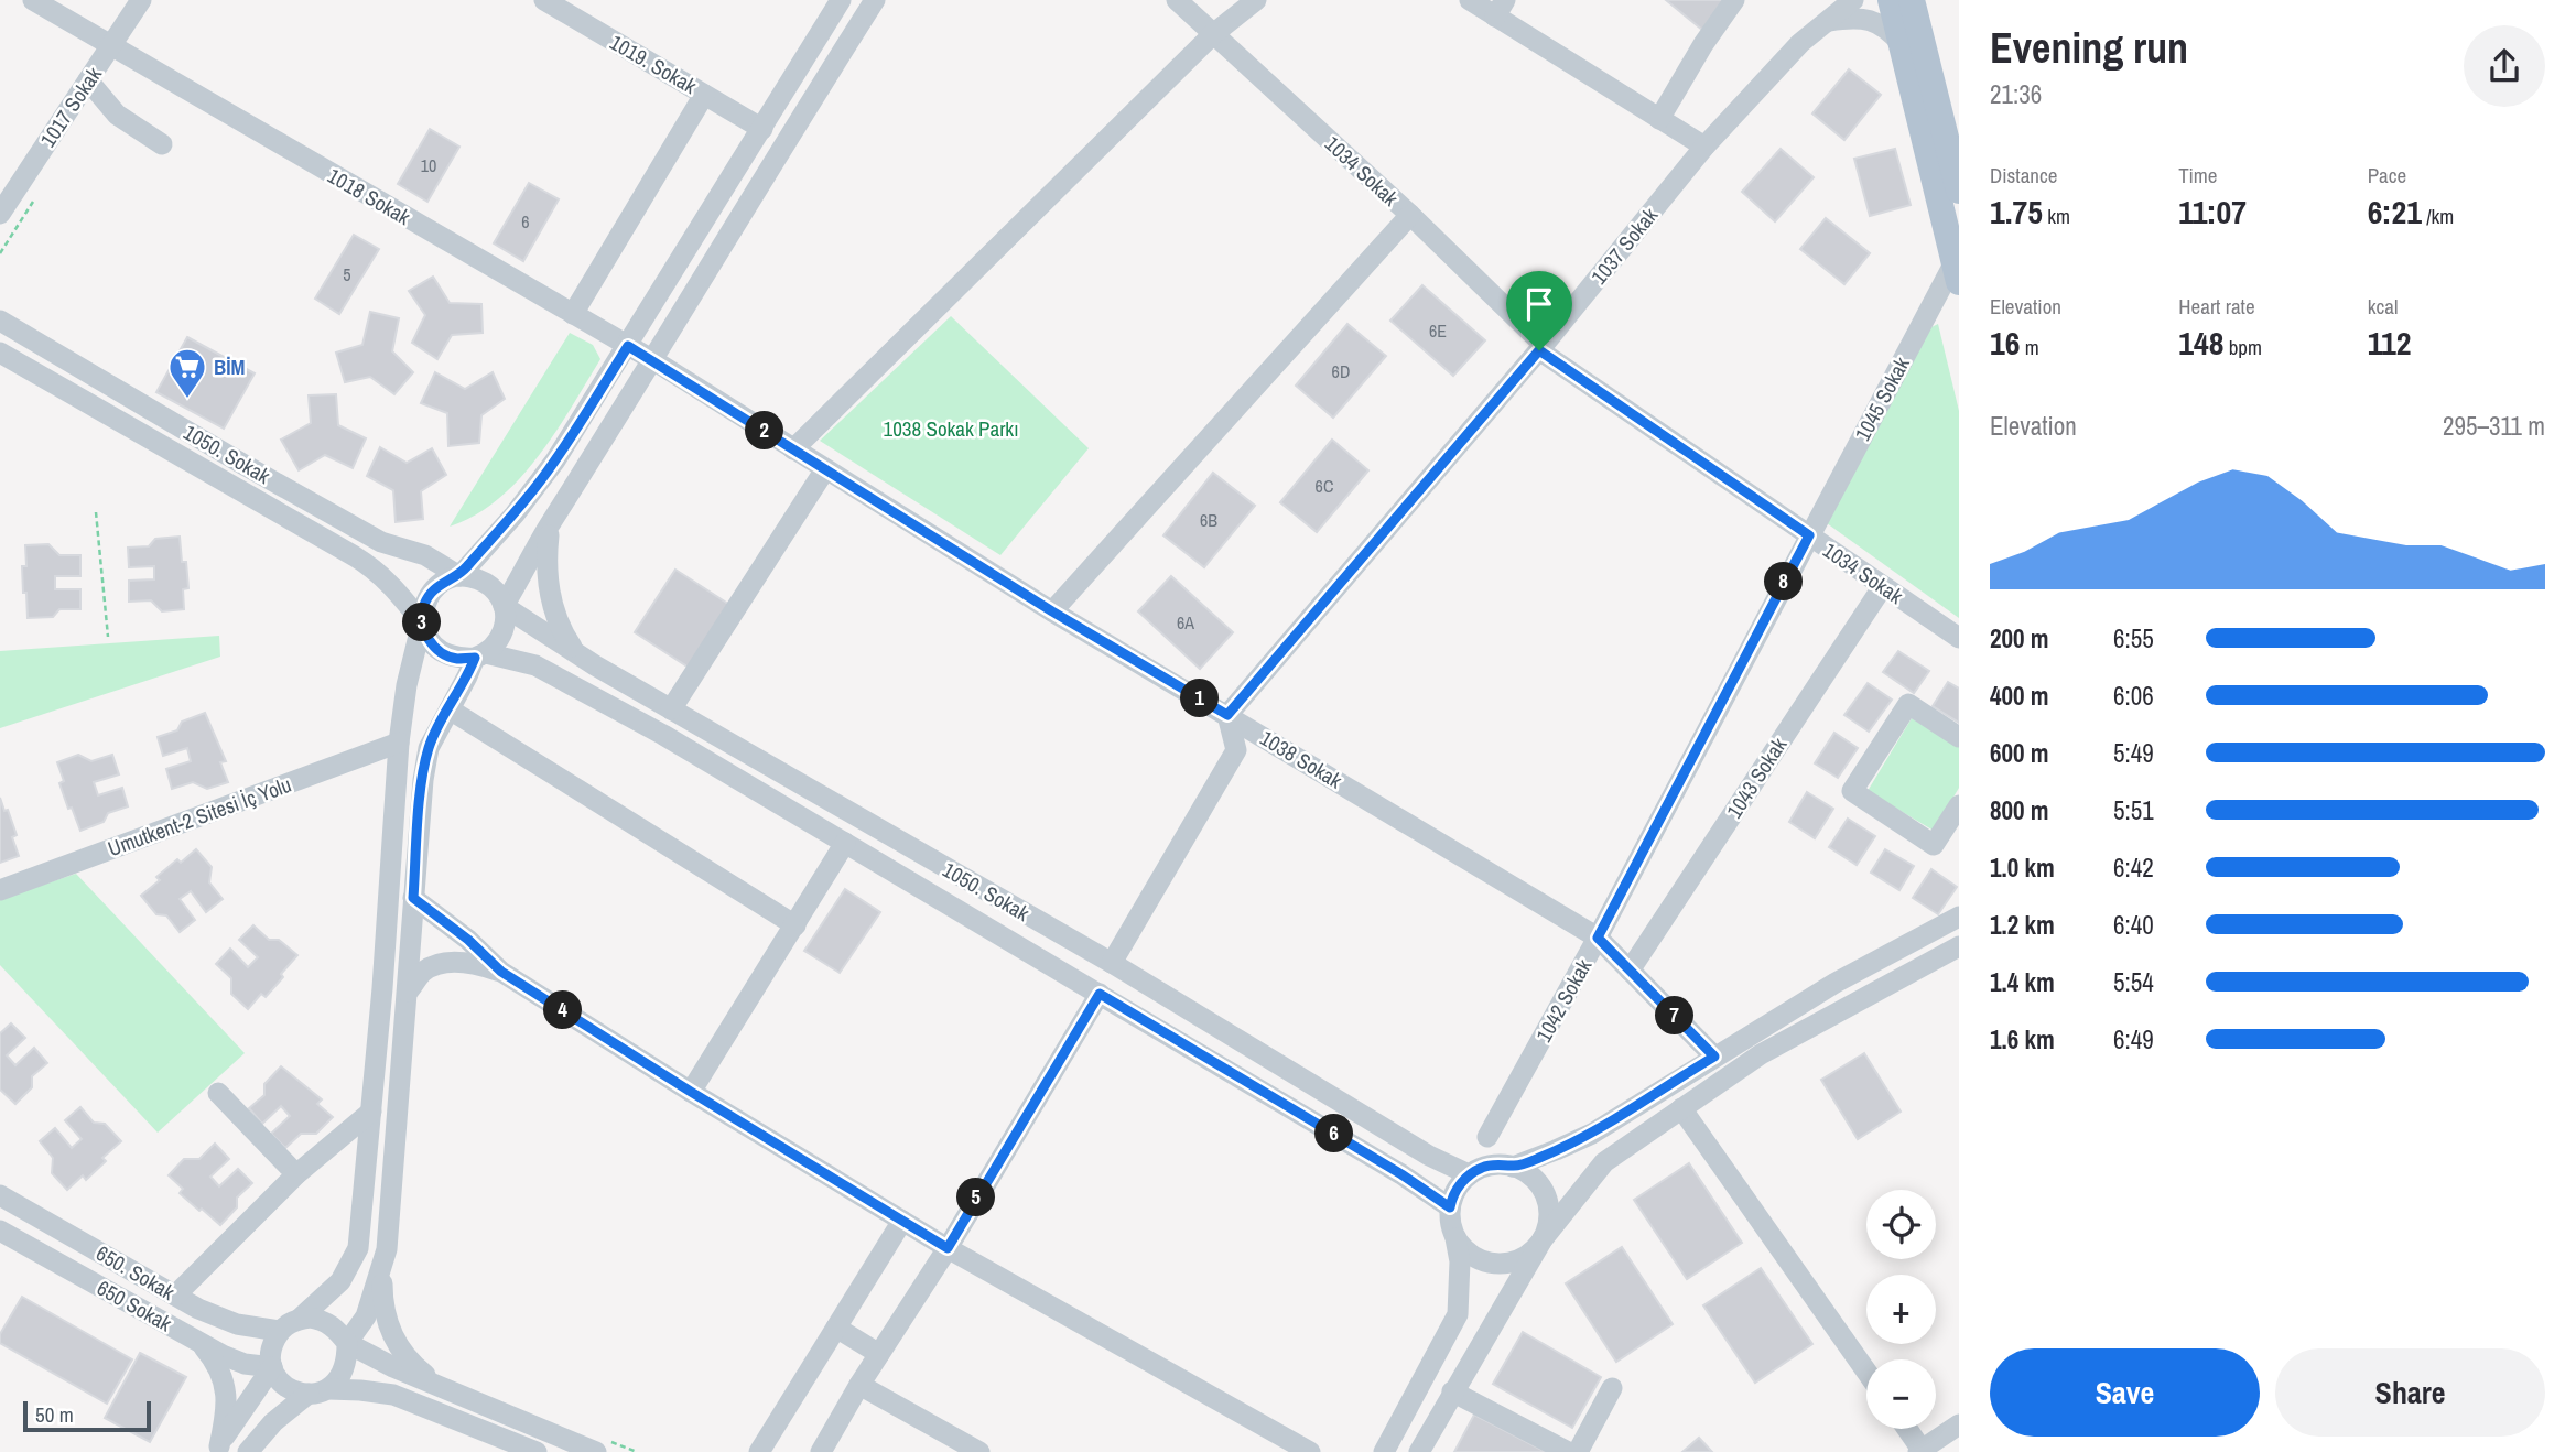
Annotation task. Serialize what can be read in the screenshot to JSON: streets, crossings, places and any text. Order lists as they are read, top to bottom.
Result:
{
  "streets": {
    "street": [
      "1019. Sokak",
      "1017 Sokak",
      "1034 Sokak",
      "1018 Sokak",
      "1037 Sokak",
      "1045 Sokak",
      "1050. Sokak",
      "1038 Sokak",
      "1043 Sokak",
      "Umutkent-2 Sitesi İç Yolu",
      "1042 Sokak",
      "650. Sokak",
      "650 Sokak"
    ]
  },
  "crossings": [
    ["1017 Sokak", "1018 Sokak"],
    ["1034 Sokak", "1037 Sokak"],
    ["1034 Sokak", "1045 Sokak"],
    ["1034 Sokak", "1043 Sokak"],
    ["1034 Sokak", "1042 Sokak"],
    ["1018 Sokak", "1038 Sokak"],
    ["1037 Sokak", "1038 Sokak"],
    ["1045 Sokak", "1042 Sokak"],
    ["1038 Sokak", "1043 Sokak"],
    ["1038 Sokak", "1042 Sokak"],
    ["650. Sokak", "650 Sokak"]
  ],
  "parks": ["1038 Sokak Parkı"],
  "places": {
    "supermarket": ["BİM"]
  },
  "house_numbers": [
    "10",
    "6",
    "5",
    "6E",
    "6D",
    "6C",
    "6B",
    "6A"
  ],
  "scale_bar": "50 m",
  "page": {
    "heading": ["Evening run", "21:36"],
    "stats": [
      ["Distance", "1.75 km"],
      ["Time", "11:07"],
      ["Pace", "6:21 /km"],
      ["Elevation", "16 m"],
      ["Heart rate", "148 bpm"],
      ["kcal", "112"]
    ],
    "chart": ["Elevation", "295–311 m"],
    "pins": [
      "2",
      "8",
      "3",
      "1",
      "4",
      "7",
      "6",
      "5"
    ],
    "list": [
      {
        "name": "200 m",
        "note": "6:55"
      },
      {
        "name": "400 m",
        "note": "6:06"
      },
      {
        "name": "600 m",
        "note": "5:49"
      },
      {
        "name": "800 m",
        "note": "5:51"
      },
      {
        "name": "1.0 km",
        "note": "6:42"
      },
      {
        "name": "1.2 km",
        "note": "6:40"
      },
      {
        "name": "1.4 km",
        "note": "5:54"
      },
      {
        "name": "1.6 km",
        "note": "6:49"
      }
    ],
    "map_buttons": ["+", "−"],
    "buttons": ["Save", "Share"],
    "scale": "50 m"
  }
}
